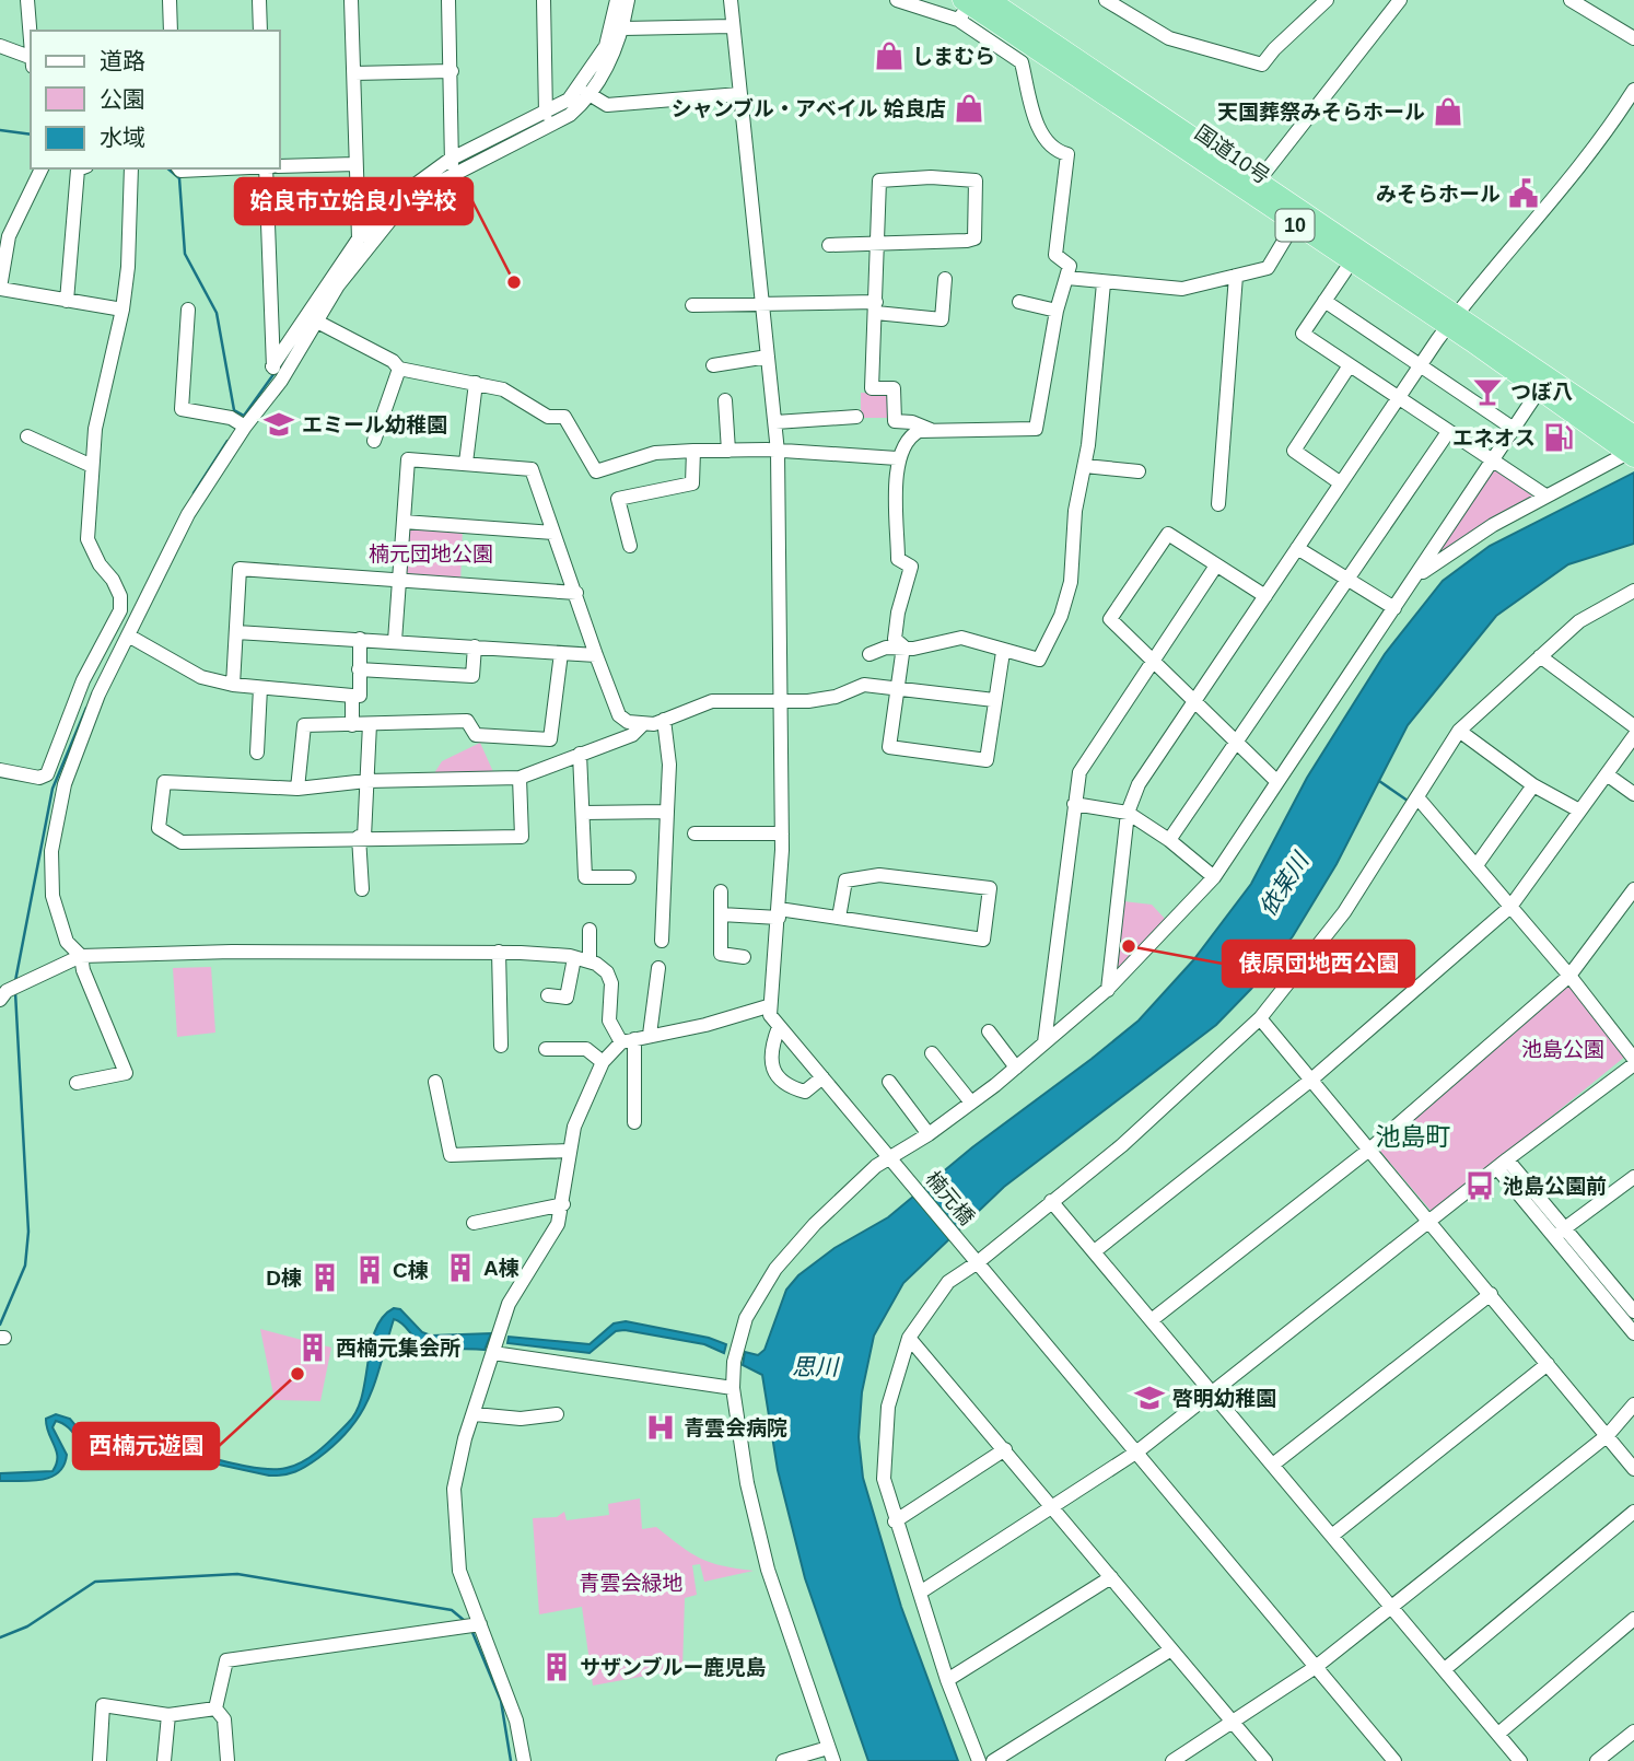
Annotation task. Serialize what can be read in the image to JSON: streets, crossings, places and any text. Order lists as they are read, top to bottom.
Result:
{
  "streets": {
    "highway": ["国道10号", "10"],
    "street": ["楠元橋"]
  },
  "districts": ["池島町"],
  "water": ["依某川", "思川"],
  "parks": ["楠元団地公園", "池島公園", "青雲会緑地"],
  "places": {
    "shop": ["しまむら", "シャンブル・アベイル 姶良店", "天国葬祭みそらホール"],
    "public building": ["みそらホール"],
    "other": ["姶良市立姶良小学校", "俵原団地西公園", "西楠元遊園"],
    "bar": ["つぼ八"],
    "school or university": ["エミール幼稚園", "啓明幼稚園"],
    "fuel station": ["エネオス"],
    "bus stop": ["池島公園前"],
    "building": [
      "A棟",
      "C棟",
      "D棟",
      "西楠元集会所",
      "サザンブルー鹿児島"
    ],
    "hospital": ["青雲会病院"]
  },
  "legend": ["道路", "公園", "水域"]
}
